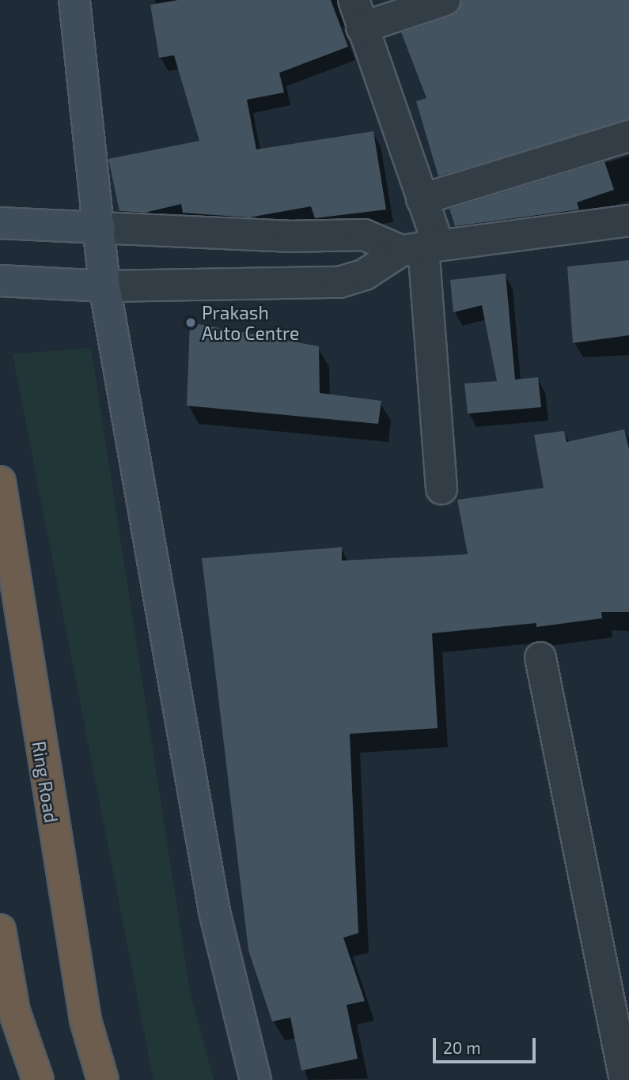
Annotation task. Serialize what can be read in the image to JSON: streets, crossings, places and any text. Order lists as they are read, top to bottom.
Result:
{
  "streets": {
    "highway": ["Ring Road"]
  },
  "places": ["Prakash Auto Centre"],
  "scale_bar": "20 m"
}
